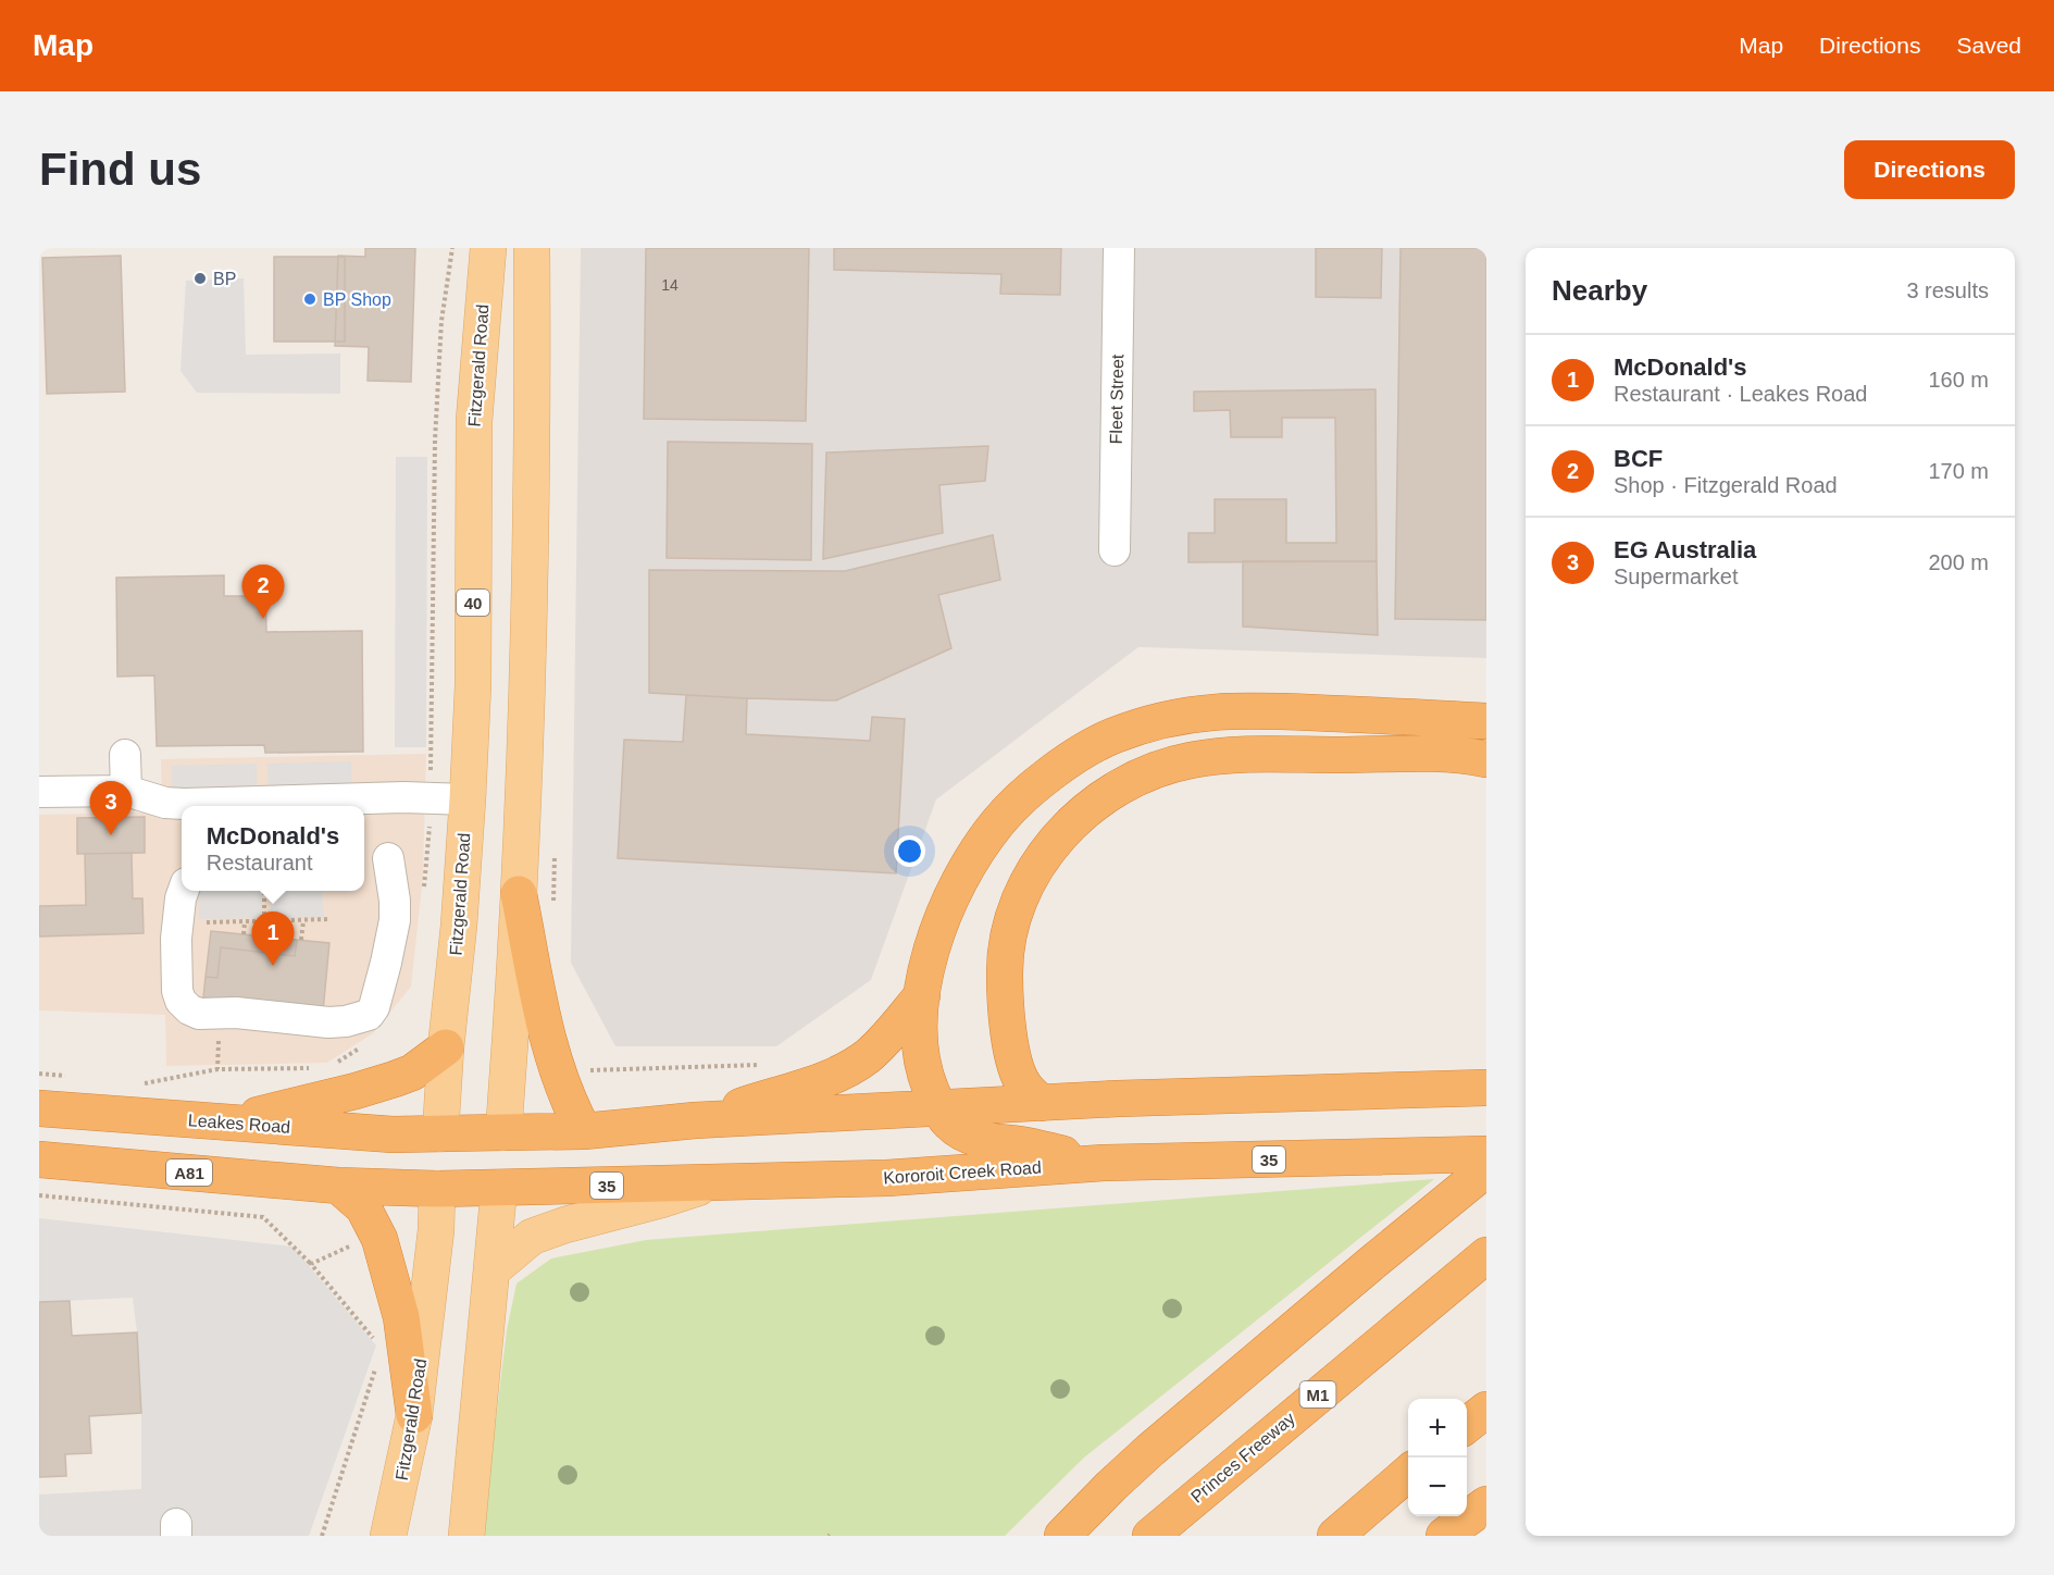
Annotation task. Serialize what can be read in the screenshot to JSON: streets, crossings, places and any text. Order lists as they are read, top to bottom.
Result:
{
  "streets": {
    "highway": [
      "Fitzgerald Road",
      "Leakes Road",
      "35",
      "A81",
      "Kororoit Creek Road",
      "M1",
      "Princes Freeway"
    ],
    "main road": ["40"],
    "street": ["Fleet Street"]
  },
  "crossings": [
    ["Fitzgerald Road", "Leakes Road"],
    ["Fitzgerald Road", "A81"],
    ["Fitzgerald Road", "Kororoit Creek Road"],
    ["A81", "Kororoit Creek Road"]
  ],
  "places": ["BP", "BP Shop"],
  "house_numbers": ["14"],
  "page": {
    "header": "Map",
    "nav": ["Map", "Directions", "Saved"],
    "buttons": "Directions",
    "title": "Find us",
    "heading": ["Nearby", "3 results"],
    "list": [
      {
        "mark": "1",
        "name": "McDonald's",
        "note": "Restaurant · Leakes Road",
        "value": "160 m"
      },
      {
        "mark": "2",
        "name": "BCF",
        "note": "Shop · Fitzgerald Road",
        "value": "170 m"
      },
      {
        "mark": "3",
        "name": "EG Australia",
        "note": "Supermarket",
        "value": "200 m"
      }
    ],
    "pins": ["2", "3", "1"],
    "popup": ["McDonald's", "Restaurant"],
    "map_buttons": ["+", "−"]
  }
}
